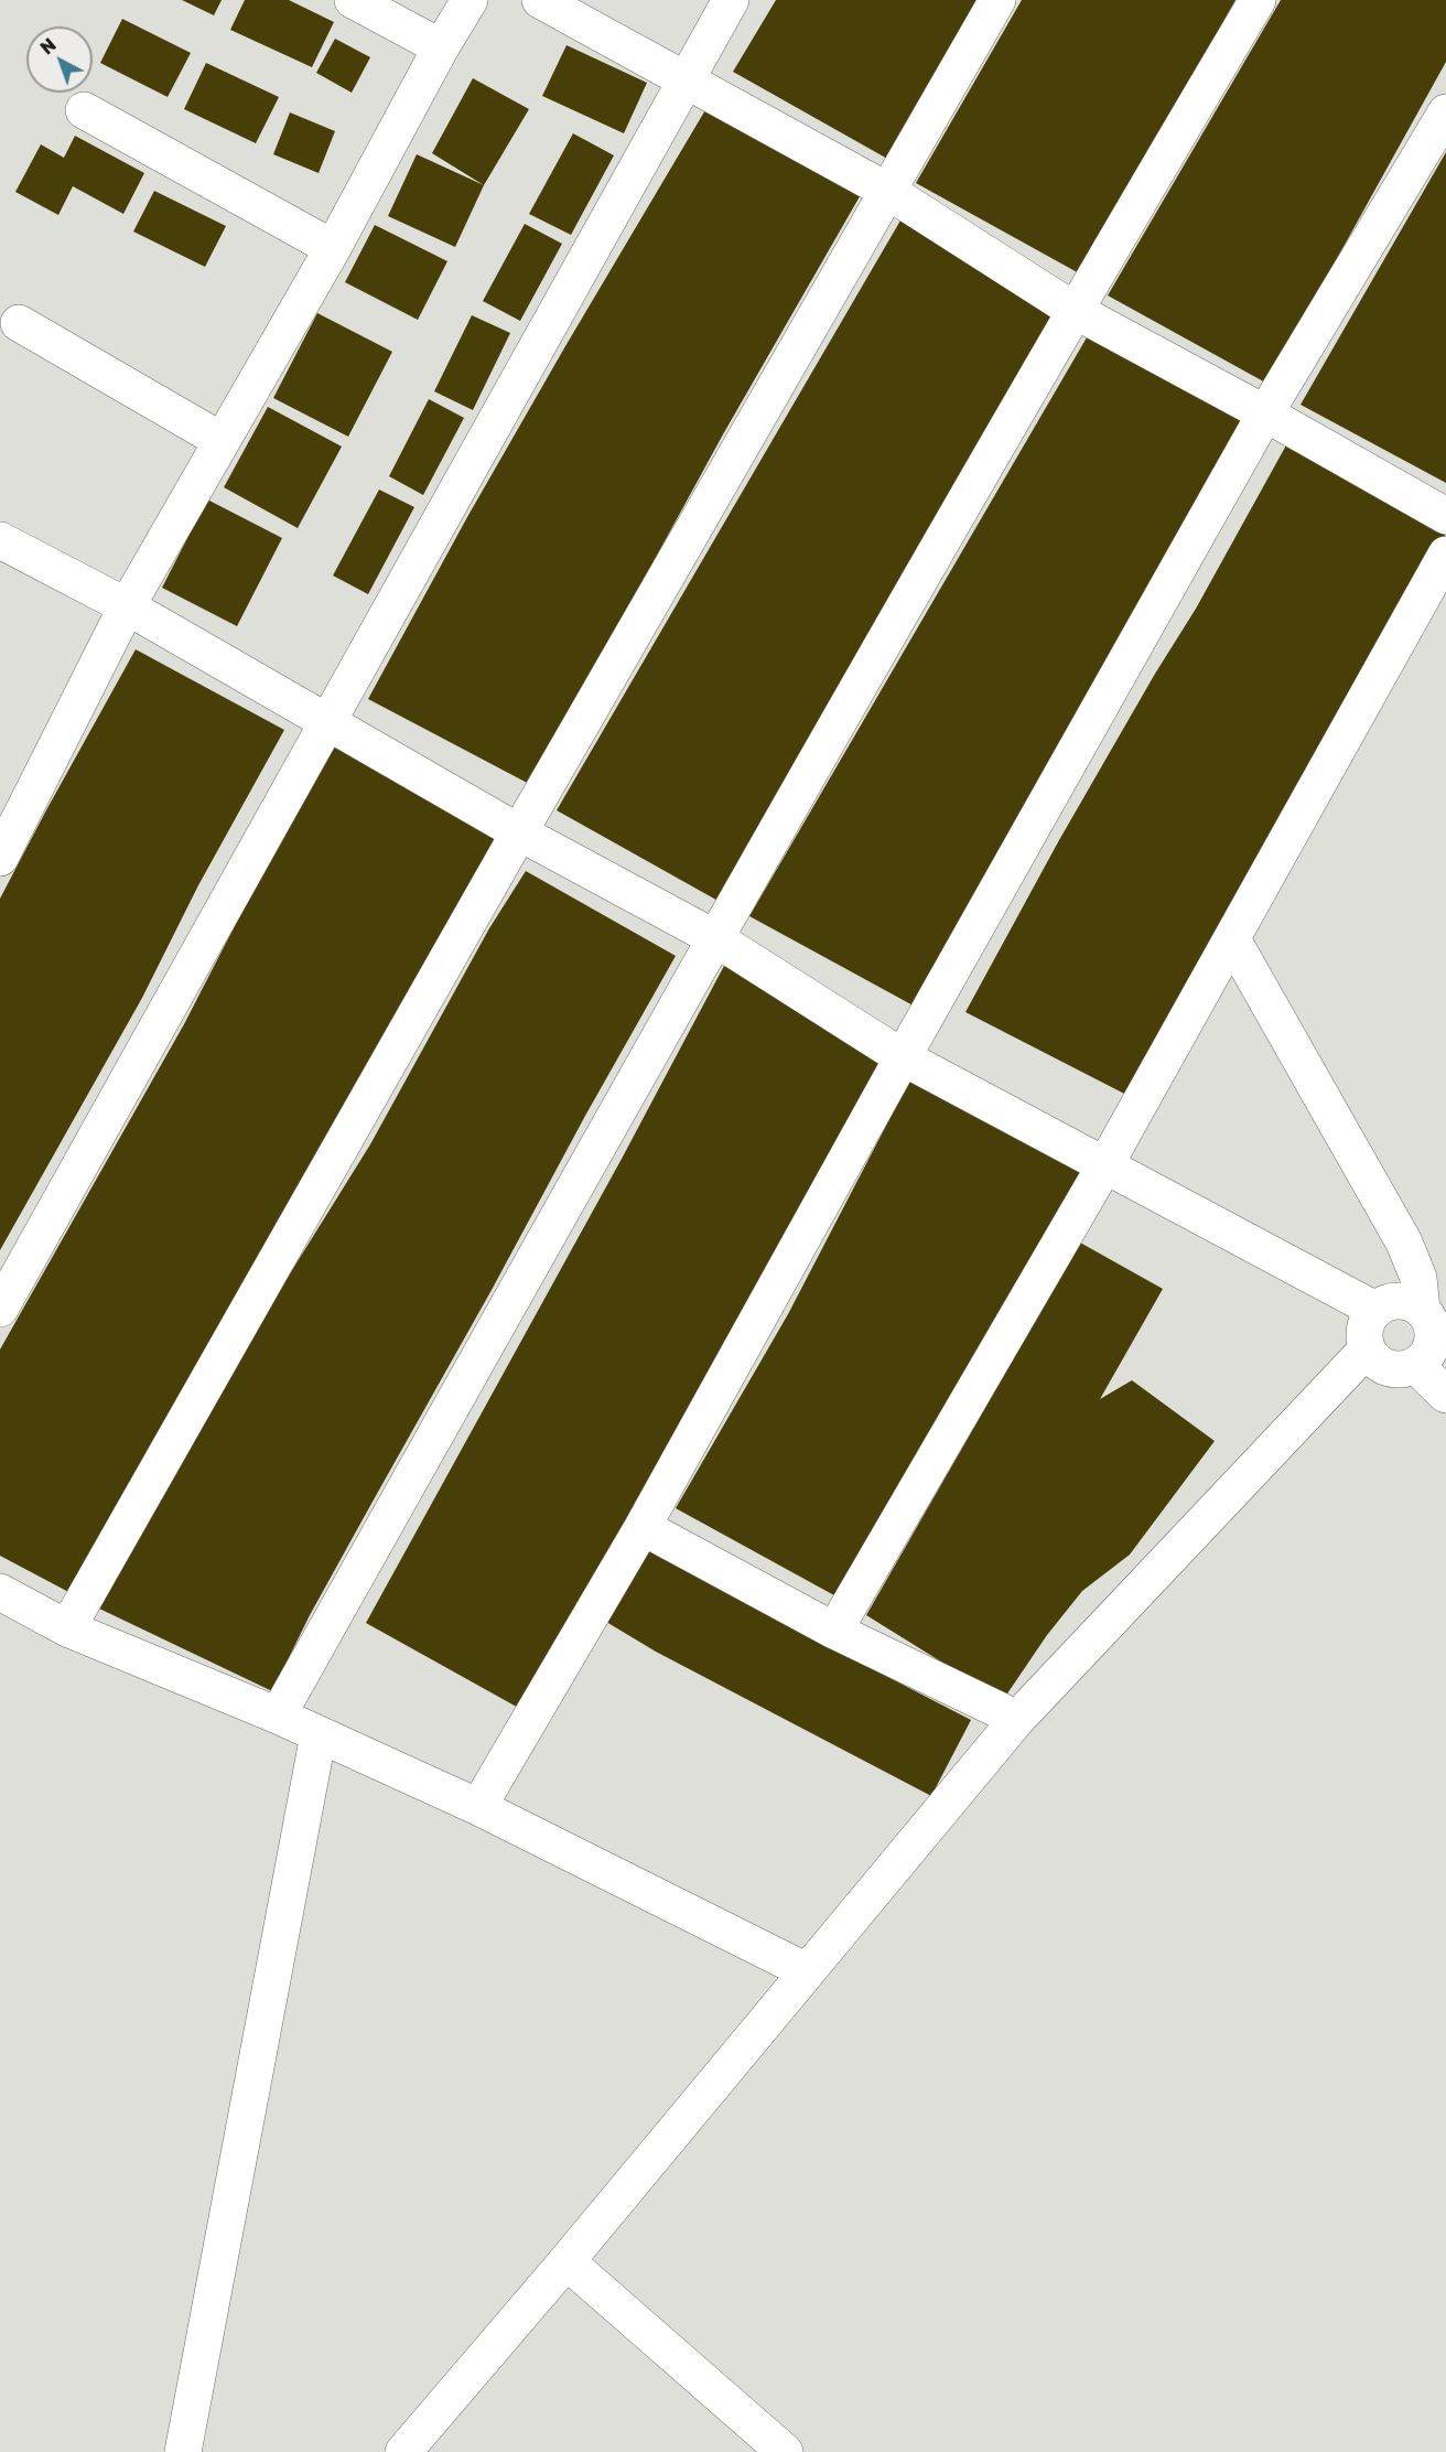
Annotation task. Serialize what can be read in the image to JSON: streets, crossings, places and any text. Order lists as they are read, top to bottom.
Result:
{
  "north": "top left"
}
